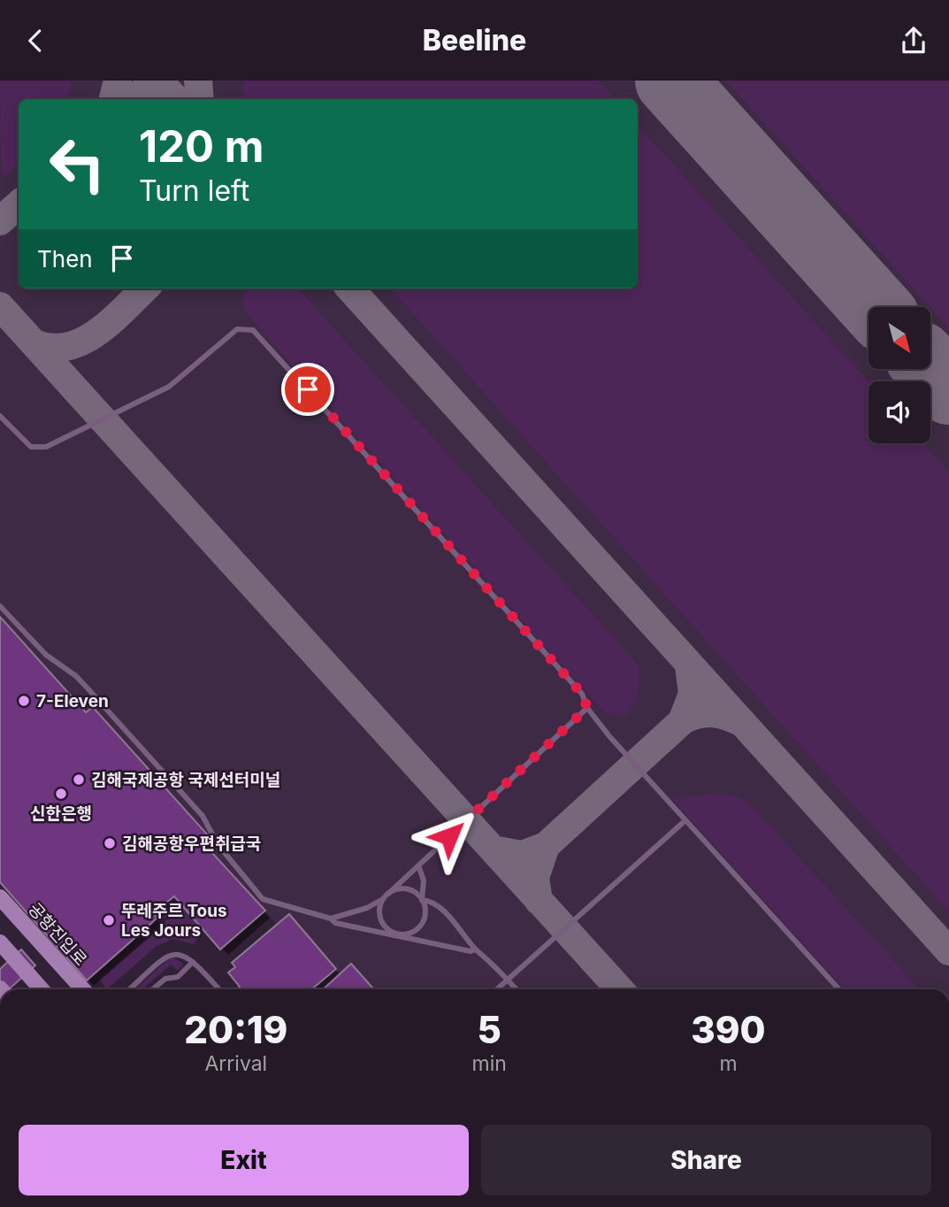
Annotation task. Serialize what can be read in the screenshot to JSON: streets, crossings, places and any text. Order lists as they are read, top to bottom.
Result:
{
  "streets": {
    "main road": ["공항진입로"]
  },
  "places": [
    "7-Eleven",
    "김해국제공항 국제선터미널",
    "신한은행",
    "김해공항우편취급국",
    "뚜레주르 Tous Les Jours"
  ],
  "north": "bottom right",
  "page": {
    "header": "Beeline",
    "turn": ["120 m", "Turn left"],
    "then": "Then",
    "eta": [
      "20:19",
      "Arrival",
      "5",
      "min",
      "390",
      "m"
    ],
    "buttons": ["Exit", "Share"]
  }
}
